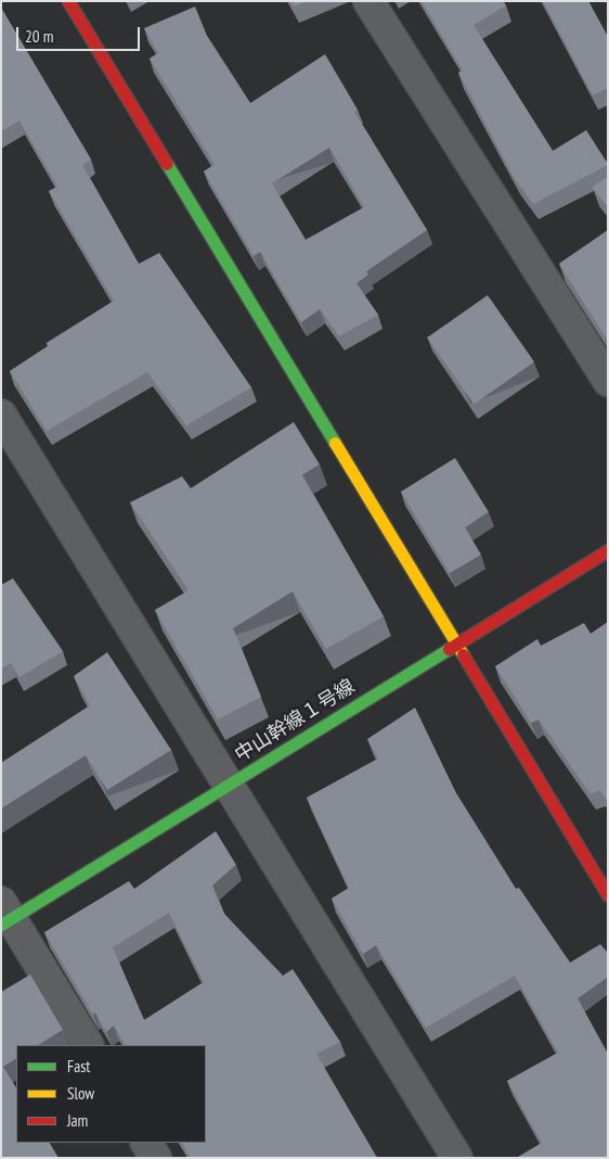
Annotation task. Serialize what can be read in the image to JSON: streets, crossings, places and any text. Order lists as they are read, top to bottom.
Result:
{
  "streets": {
    "street": ["中山幹線１号線"]
  },
  "legend": ["Fast", "Slow", "Jam"],
  "scale_bar": "20 m"
}
